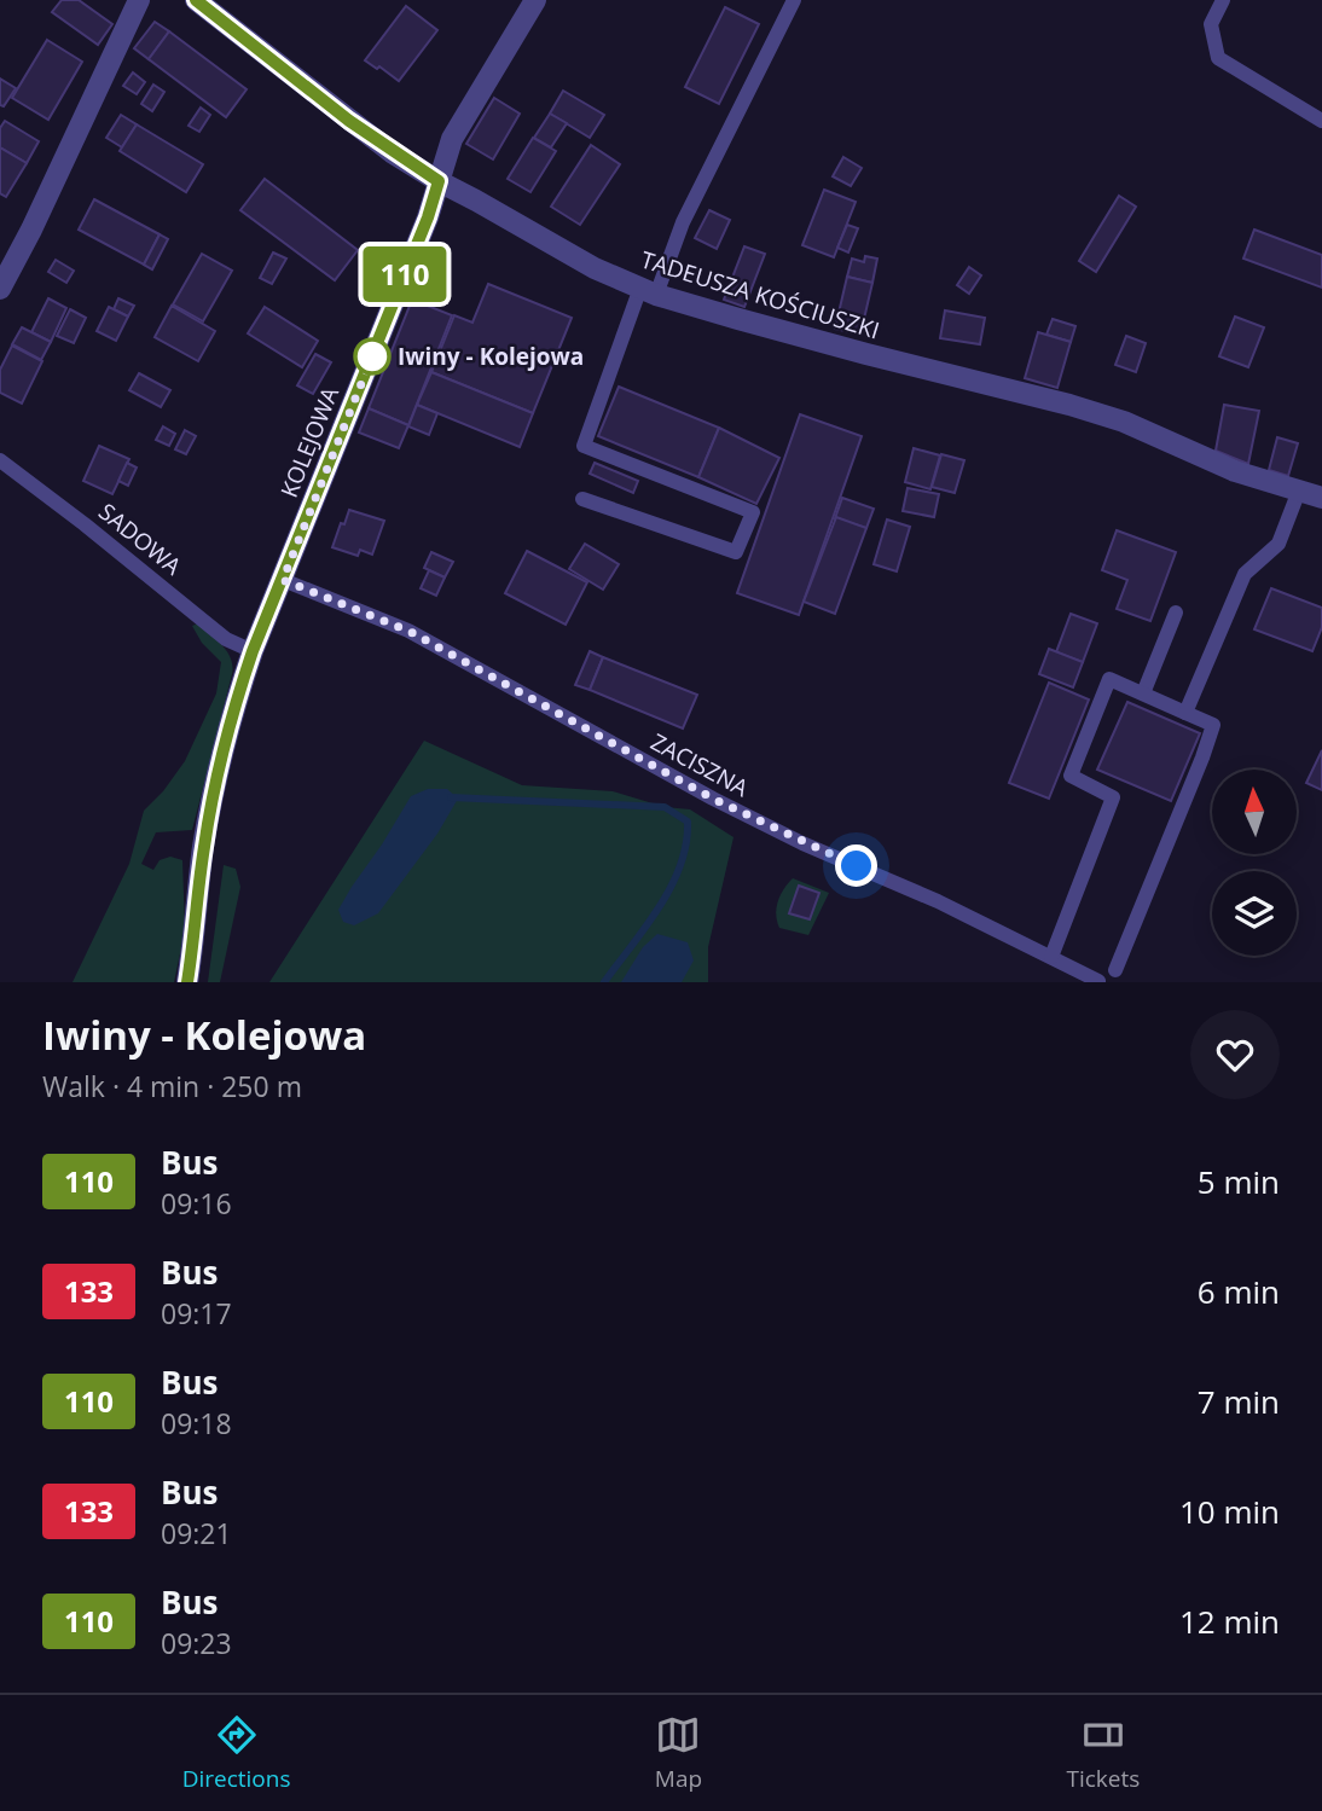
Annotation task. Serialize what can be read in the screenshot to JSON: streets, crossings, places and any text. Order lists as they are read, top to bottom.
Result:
{
  "streets": {
    "street": ["TADEUSZA KOŚCIUSZKI", "KOLEJOWA"],
    "lane": ["SADOWA", "ZACISZNA"]
  },
  "crossings": [
    ["TADEUSZA KOŚCIUSZKI", "KOLEJOWA"],
    ["KOLEJOWA", "SADOWA"],
    ["KOLEJOWA", "ZACISZNA"]
  ],
  "places": ["Iwiny - Kolejowa"],
  "lines": ["bus line 110"],
  "north": "top",
  "page": {
    "on_map": "110",
    "heading": ["Iwiny - Kolejowa", "Walk · 4 min · 250 m"],
    "list": [
      {
        "mark": "110",
        "name": "Bus",
        "note": "09:16",
        "value": "5 min"
      },
      {
        "mark": "133",
        "name": "Bus",
        "note": "09:17",
        "value": "6 min"
      },
      {
        "mark": "110",
        "name": "Bus",
        "note": "09:18",
        "value": "7 min"
      },
      {
        "mark": "133",
        "name": "Bus",
        "note": "09:21",
        "value": "10 min"
      },
      {
        "mark": "110",
        "name": "Bus",
        "note": "09:23",
        "value": "12 min"
      }
    ],
    "tabs": ["Directions", "Map", "Tickets"]
  }
}
